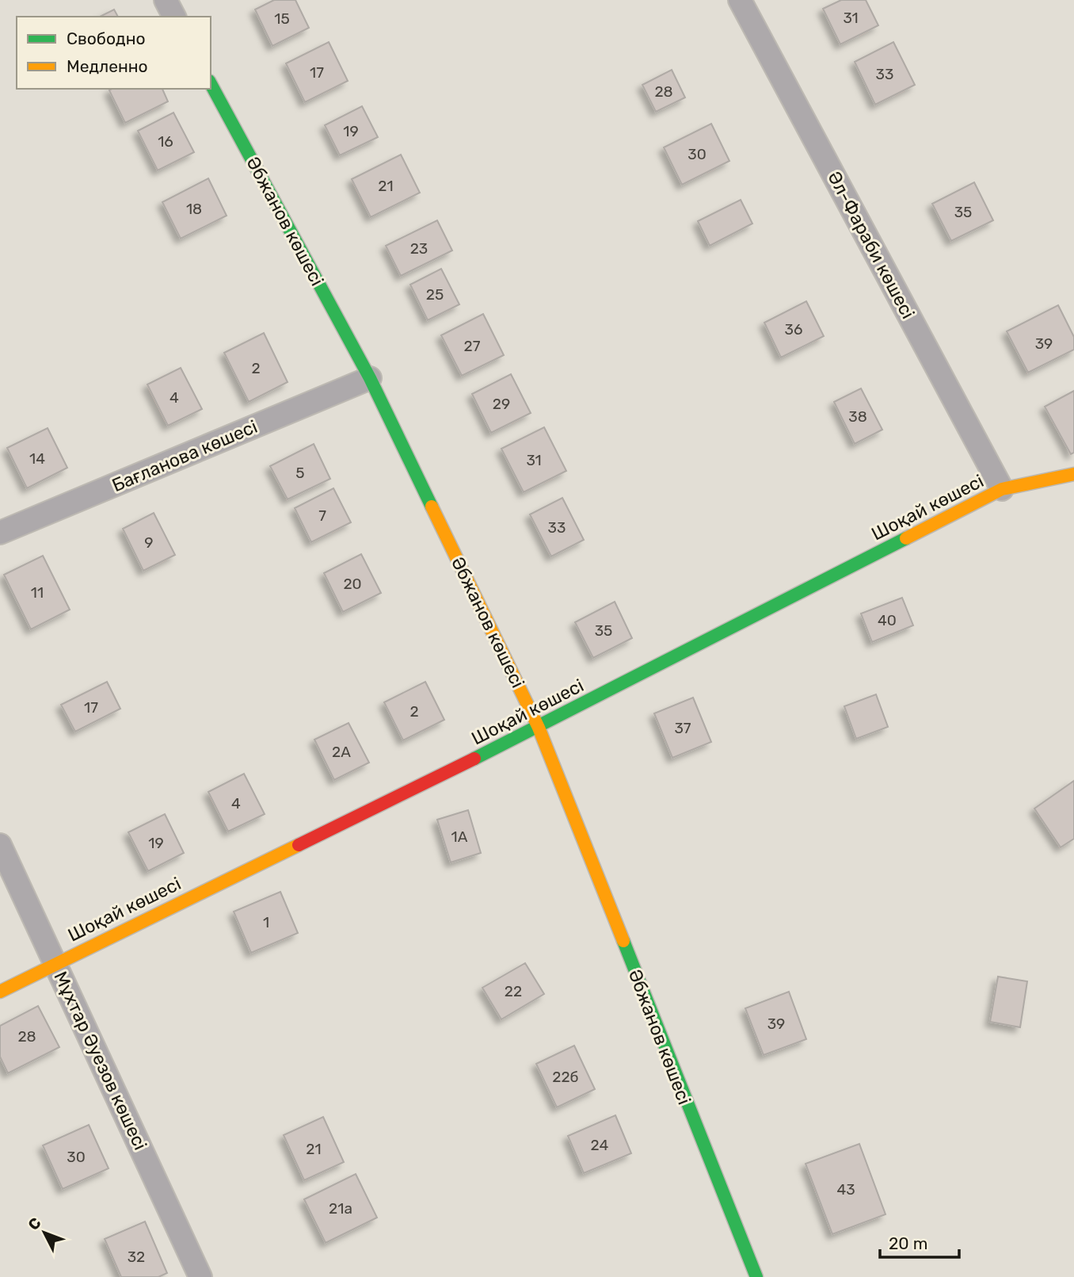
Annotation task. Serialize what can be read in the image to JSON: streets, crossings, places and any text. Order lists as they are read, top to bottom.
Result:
{
  "streets": {
    "street": [
      "Әбжанов көшесі",
      "Әл-Фараби көшесі",
      "Бағланова көшесі",
      "Шоқай көшесі",
      "Мұхтар Әуезов көшесі"
    ]
  },
  "crossings": [
    ["Әбжанов көшесі", "Бағланова көшесі"],
    ["Әбжанов көшесі", "Шоқай көшесі"],
    ["Әл-Фараби көшесі", "Шоқай көшесі"],
    ["Шоқай көшесі", "Мұхтар Әуезов көшесі"]
  ],
  "house_numbers": [
    "31",
    "15",
    "17",
    "33",
    "28",
    "19",
    "16",
    "30",
    "21",
    "18",
    "35",
    "23",
    "25",
    "36",
    "39",
    "27",
    "2",
    "4",
    "29",
    "38",
    "14",
    "31",
    "5",
    "7",
    "33",
    "9",
    "20",
    "11",
    "40",
    "35",
    "17",
    "2",
    "37",
    "2А",
    "4",
    "1А",
    "19",
    "1",
    "22",
    "39",
    "28",
    "22б",
    "24",
    "21",
    "30",
    "43",
    "21а",
    "32"
  ],
  "legend": ["Свободно", "Медленно"],
  "scale_bar": "20 m",
  "north": "top left"
}
